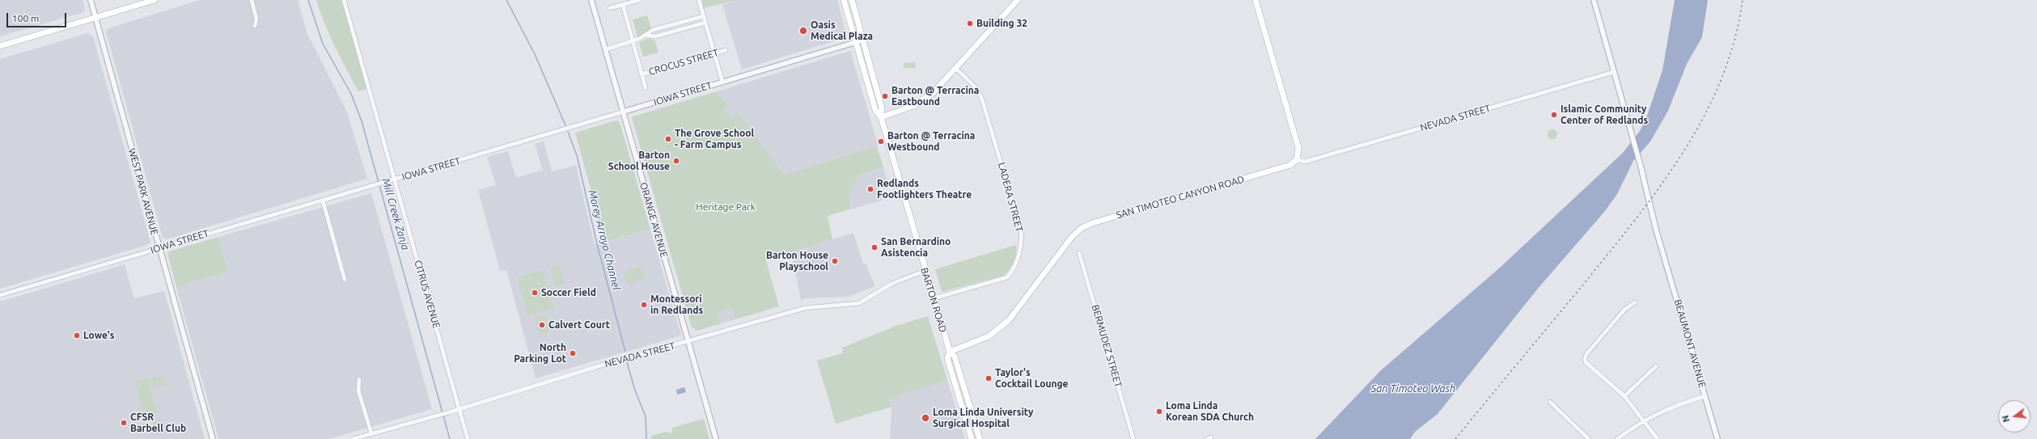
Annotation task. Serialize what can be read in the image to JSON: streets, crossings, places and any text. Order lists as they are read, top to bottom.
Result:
{
  "streets": {
    "main road": ["SAN TIMOTEO CANYON ROAD", "BARTON ROAD"],
    "street": [
      "CROCUS STREET",
      "IOWA STREET",
      "NEVADA STREET",
      "WEST PARK AVENUE",
      "LADERA STREET",
      "ORANGE AVENUE",
      "CITRUS AVENUE",
      "BEAUMONT AVENUE",
      "BERMUDEZ STREET"
    ]
  },
  "crossings": [
    ["IOWA STREET", "WEST PARK AVENUE"],
    ["IOWA STREET", "ORANGE AVENUE"],
    ["IOWA STREET", "CITRUS AVENUE"],
    ["IOWA STREET", "BARTON ROAD"],
    ["NEVADA STREET", "SAN TIMOTEO CANYON ROAD"],
    ["NEVADA STREET", "ORANGE AVENUE"],
    ["NEVADA STREET", "CITRUS AVENUE"],
    ["NEVADA STREET", "BARTON ROAD"],
    ["NEVADA STREET", "BEAUMONT AVENUE"],
    ["LADERA STREET", "BARTON ROAD"],
    ["SAN TIMOTEO CANYON ROAD", "BARTON ROAD"]
  ],
  "water": ["Mill Creek Zanja", "Morey Arroyo Channel", "San Timoteo Wash"],
  "parks": ["Heritage Park"],
  "places": [
    "Building 32",
    "Oasis Medical Plaza",
    "Barton @ Terracina Eastbound",
    "Islamic Community Center of Redlands",
    "The Grove School - Farm Campus",
    "Barton @ Terracina Westbound",
    "Barton School House",
    "Redlands Footlighters Theatre",
    "San Bernardino Asistencia",
    "Barton House Playschool",
    "Soccer Field",
    "Montessori in Redlands",
    "Calvert Court",
    "Lowe's",
    "North Parking Lot",
    "Taylor's Cocktail Lounge",
    "Loma Linda Korean SDA Church",
    "Loma Linda University Surgical Hospital",
    "CFSR Barbell Club"
  ],
  "scale_bar": "100 m",
  "north": "left"
}
